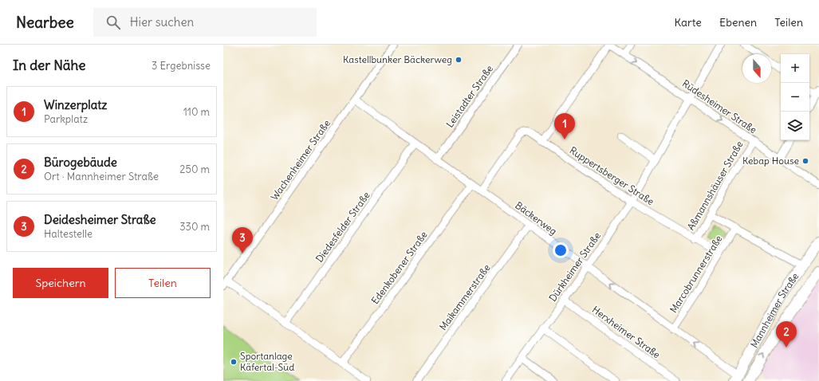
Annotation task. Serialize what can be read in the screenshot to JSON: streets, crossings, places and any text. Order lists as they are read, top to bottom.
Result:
{
  "streets": {
    "main road": ["Mannheimer Straße"],
    "street": [
      "Leistadter Straße",
      "Rüdesheimer Straße",
      "Wachenheimer Straße",
      "Ruppertsberger Straße",
      "Aßmannshäuser Straße",
      "Bäckerweg",
      "Diedesfelder Straße",
      "Dürkheimer Straße",
      "Edenkobener Straße",
      "Marcobrunnerstraße",
      "Maikammerstraße",
      "Herxheimer Straße"
    ]
  },
  "crossings": [
    ["Leistadter Straße", "Bäckerweg"],
    ["Rüdesheimer Straße", "Aßmannshäuser Straße"],
    ["Rüdesheimer Straße", "Dürkheimer Straße"],
    ["Wachenheimer Straße", "Bäckerweg"],
    ["Ruppertsberger Straße", "Aßmannshäuser Straße"],
    ["Ruppertsberger Straße", "Bäckerweg"],
    ["Ruppertsberger Straße", "Dürkheimer Straße"],
    ["Ruppertsberger Straße", "Marcobrunnerstraße"],
    ["Bäckerweg", "Diedesfelder Straße"],
    ["Bäckerweg", "Dürkheimer Straße"],
    ["Bäckerweg", "Edenkobener Straße"],
    ["Bäckerweg", "Marcobrunnerstraße"],
    ["Bäckerweg", "Maikammerstraße"],
    ["Bäckerweg", "Mannheimer Straße"],
    ["Dürkheimer Straße", "Herxheimer Straße"]
  ],
  "one_way": ["Rüdesheimer Straße", "Bäckerweg"],
  "places": ["Kastellbunker Bäckerweg", "Kebap House", "Sportanlage Käfertal-Süd"],
  "north": "bottom",
  "page": {
    "header": "Nearbee",
    "search": "Hier suchen",
    "nav": ["Karte", "Ebenen", "Teilen"],
    "heading": ["In der Nähe", "3 Ergebnisse"],
    "map_buttons": ["+", "−"],
    "list": [
      {
        "mark": "1",
        "name": "Winzerplatz",
        "note": "Parkplatz",
        "value": "110 m"
      },
      {
        "mark": "2",
        "name": "Bürogebäude",
        "note": "Ort · Mannheimer Straße",
        "value": "250 m"
      },
      {
        "mark": "3",
        "name": "Deidesheimer Straße",
        "note": "Haltestelle",
        "value": "330 m"
      }
    ],
    "pins": ["1", "3", "2"],
    "buttons": ["Speichern", "Teilen"]
  }
}
